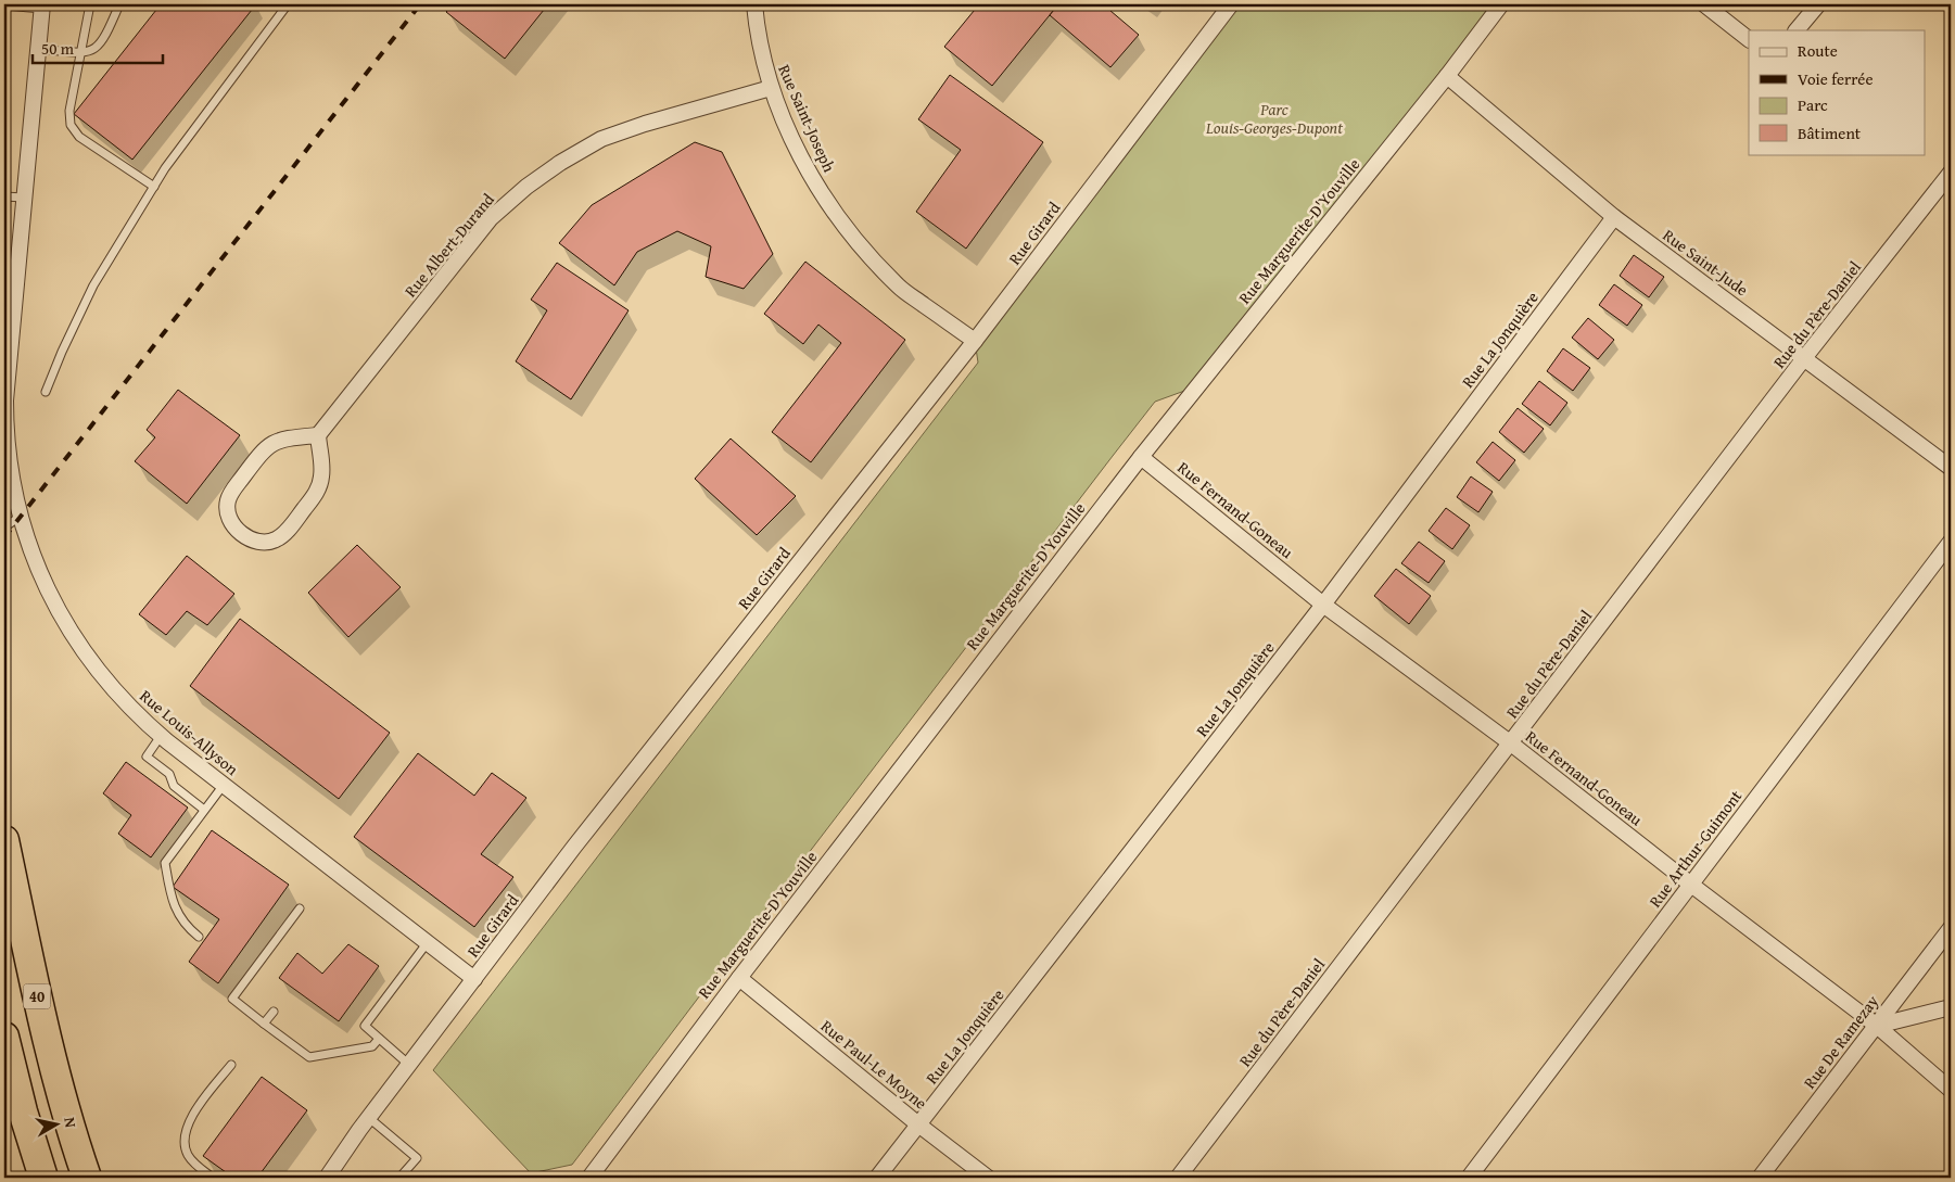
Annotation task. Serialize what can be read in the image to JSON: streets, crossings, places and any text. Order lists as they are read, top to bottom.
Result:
{
  "streets": {
    "highway": ["40"],
    "street": [
      "Rue Saint-Joseph",
      "Rue Marguerite-D'Youville",
      "Rue Girard",
      "Rue Albert-Durand",
      "Rue Saint-Jude",
      "Rue du Père-Daniel",
      "Rue La Jonquière",
      "Rue Fernand-Goneau",
      "Rue Louis-Allyson",
      "Rue Arthur-Guimont",
      "Rue De Ramezay",
      "Rue Paul-Le Moyne"
    ]
  },
  "crossings": [
    ["Rue Saint-Joseph", "Rue Girard"],
    ["Rue Saint-Joseph", "Rue Albert-Durand"],
    ["Rue Marguerite-D'Youville", "Rue Saint-Jude"],
    ["Rue Marguerite-D'Youville", "Rue Fernand-Goneau"],
    ["Rue Marguerite-D'Youville", "Rue Paul-Le Moyne"],
    ["Rue Girard", "Rue Louis-Allyson"],
    ["Rue Saint-Jude", "Rue du Père-Daniel"],
    ["Rue Saint-Jude", "Rue La Jonquière"],
    ["Rue du Père-Daniel", "Rue Fernand-Goneau"],
    ["Rue La Jonquière", "Rue Fernand-Goneau"],
    ["Rue La Jonquière", "Rue Paul-Le Moyne"],
    ["Rue Fernand-Goneau", "Rue Arthur-Guimont"],
    ["Rue Fernand-Goneau", "Rue De Ramezay"]
  ],
  "parks": ["Parc Louis-Georges-Dupont"],
  "legend": [
    "Route",
    "Voie ferrée",
    "Parc",
    "Bâtiment"
  ],
  "scale_bar": "50 m",
  "north": "right"
}
